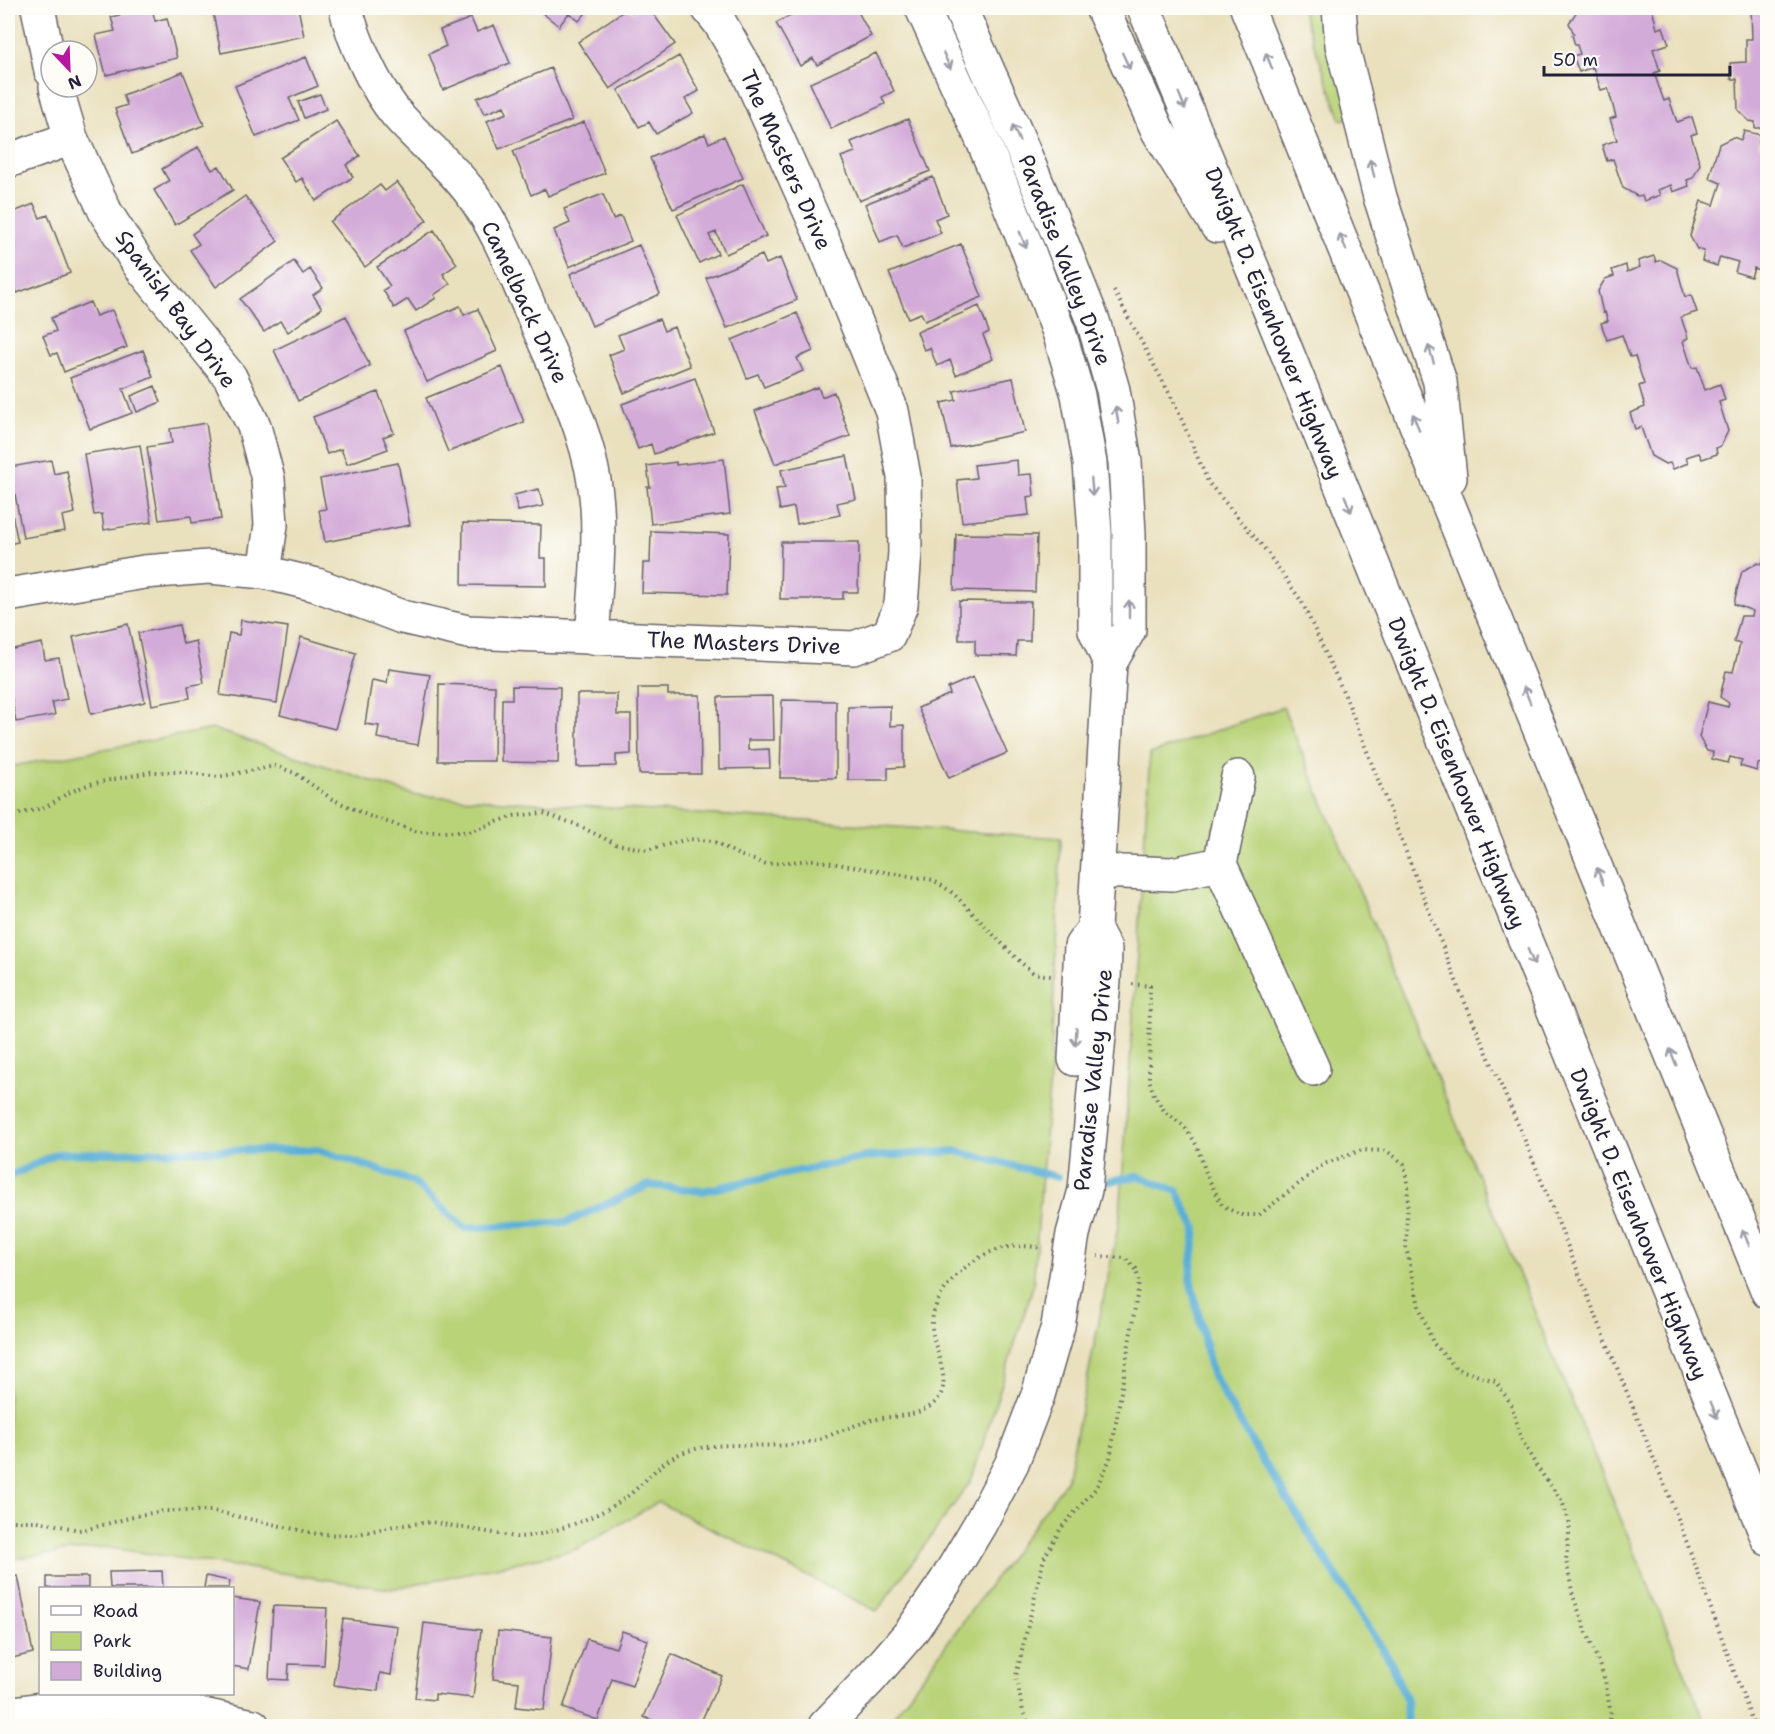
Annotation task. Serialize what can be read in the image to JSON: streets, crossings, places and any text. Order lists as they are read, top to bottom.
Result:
{
  "streets": {
    "main road": [
      "The Masters Drive",
      "Paradise Valley Drive",
      "Camelback Drive",
      "Spanish Bay Drive",
      "Dwight D. Eisenhower Highway"
    ]
  },
  "crossings": [
    ["The Masters Drive", "Camelback Drive"],
    ["The Masters Drive", "Spanish Bay Drive"]
  ],
  "legend": ["Road", "Park", "Building"],
  "scale_bar": "50 m",
  "north": "bottom right"
}
